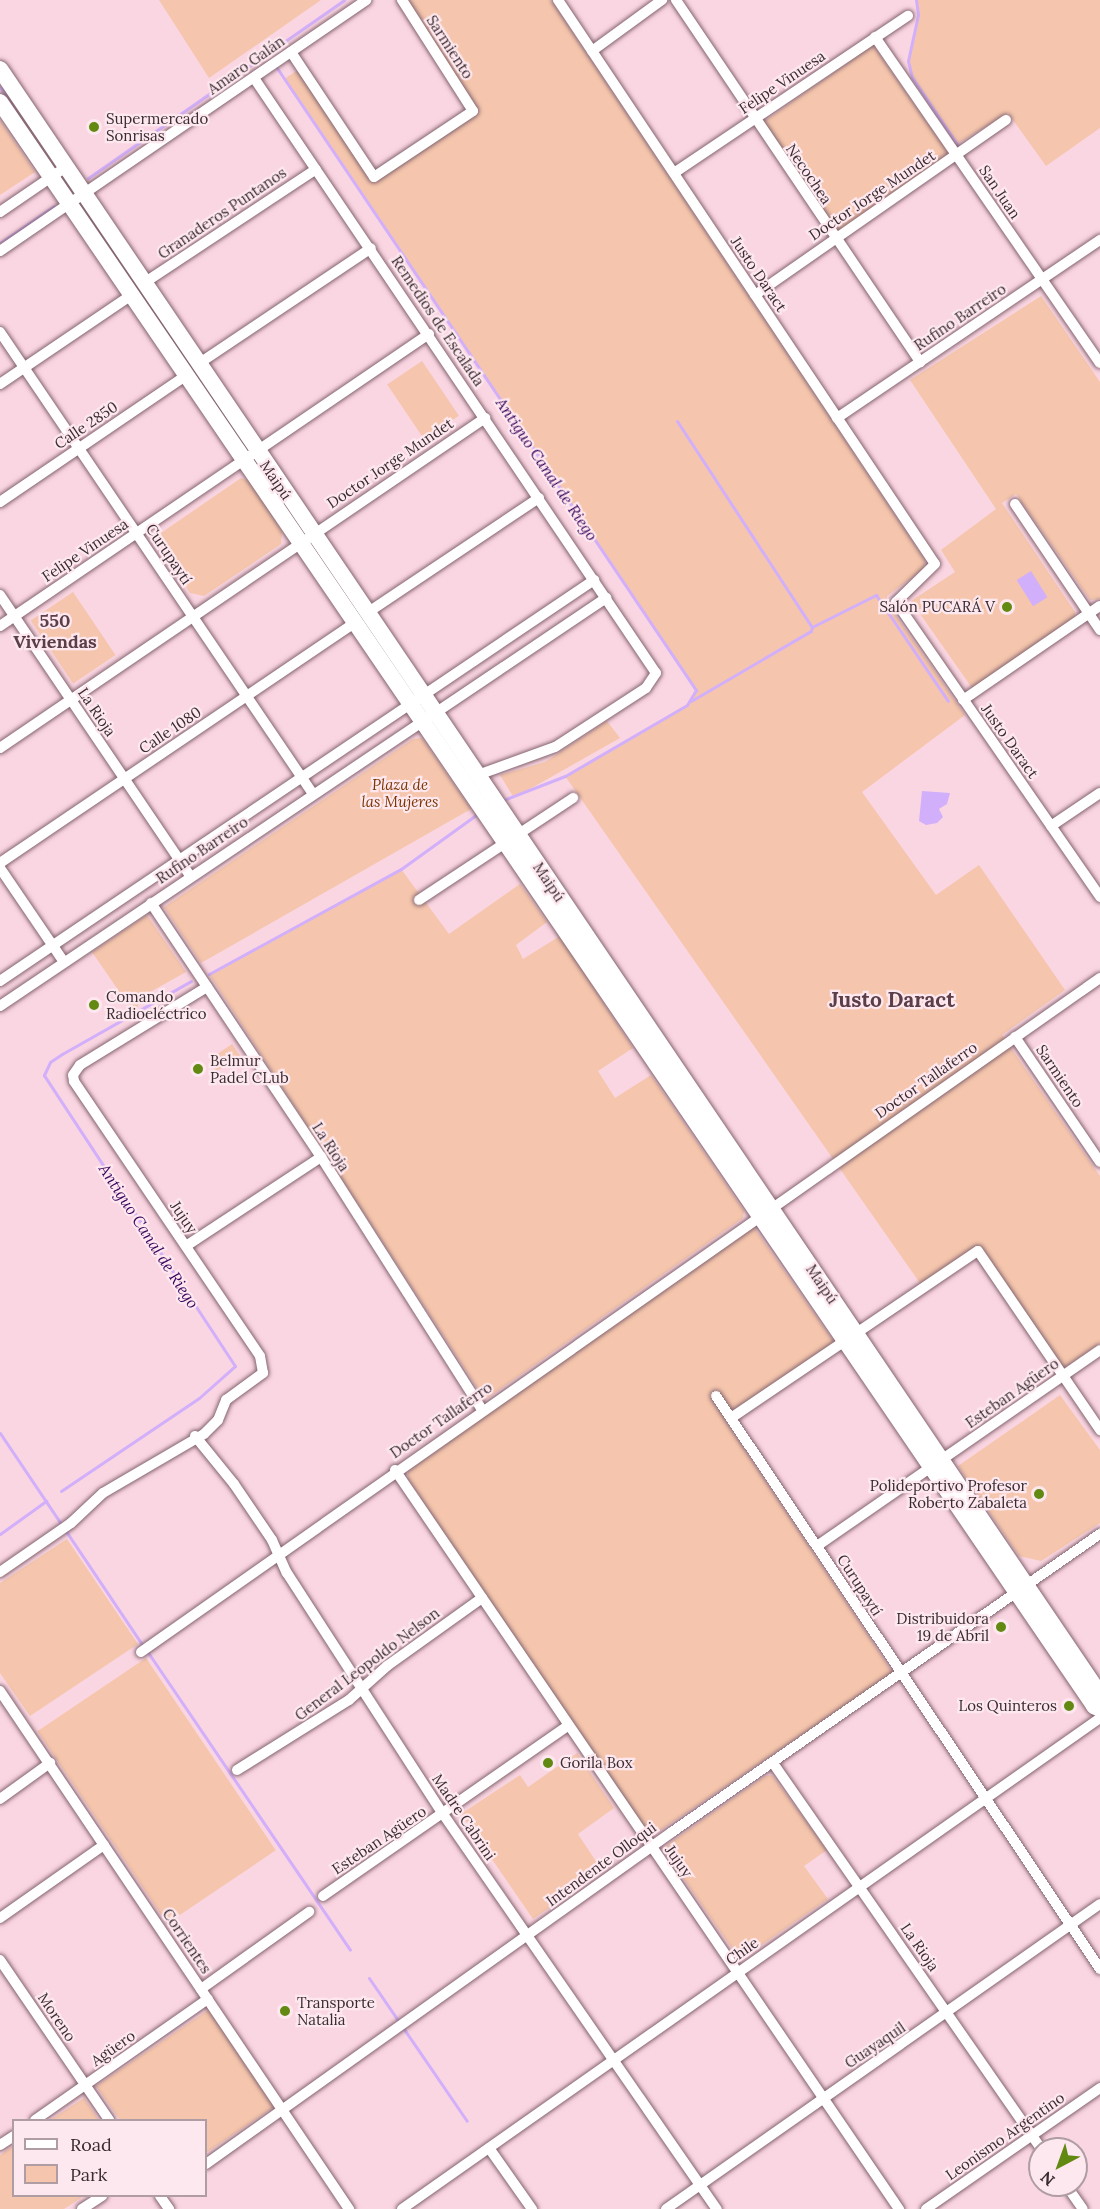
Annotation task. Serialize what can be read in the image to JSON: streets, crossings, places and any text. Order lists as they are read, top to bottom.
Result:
{
  "streets": {
    "street": [
      "Sarmiento",
      "Amaro Galán",
      "Felipe Vinuesa",
      "Necochea",
      "San Juan",
      "Doctor Jorge Mundet",
      "Granaderos Puntanos",
      "Justo Daract",
      "Rufino Barreiro",
      "Remedios de Escalada",
      "Calle 2850",
      "Maipú",
      "Curupaytí",
      "La Rioja",
      "Calle 1080",
      "Doctor Tallaferro",
      "Jujuy",
      "Esteban Agüero",
      "General Leopoldo Nelson",
      "Madre Cabrini",
      "Intendente Olloqui",
      "Corrientes",
      "Chile",
      "Moreno",
      "Guayaquil",
      "Agüero",
      "Leonismo Argentino"
    ]
  },
  "crossings": [
    ["Sarmiento", "Amaro Galán"],
    ["Sarmiento", "Doctor Tallaferro"],
    ["Amaro Galán", "Remedios de Escalada"],
    ["Amaro Galán", "Maipú"],
    ["Felipe Vinuesa", "Necochea"],
    ["Felipe Vinuesa", "San Juan"],
    ["Felipe Vinuesa", "Justo Daract"],
    ["Felipe Vinuesa", "Remedios de Escalada"],
    ["Felipe Vinuesa", "Maipú"],
    ["Felipe Vinuesa", "Curupaytí"],
    ["Felipe Vinuesa", "La Rioja"],
    ["Necochea", "Doctor Jorge Mundet"],
    ["Necochea", "Rufino Barreiro"],
    ["San Juan", "Doctor Jorge Mundet"],
    ["San Juan", "Rufino Barreiro"],
    ["Doctor Jorge Mundet", "Justo Daract"],
    ["Doctor Jorge Mundet", "Remedios de Escalada"],
    ["Doctor Jorge Mundet", "Maipú"],
    ["Doctor Jorge Mundet", "Curupaytí"],
    ["Doctor Jorge Mundet", "La Rioja"],
    ["Granaderos Puntanos", "Remedios de Escalada"],
    ["Granaderos Puntanos", "Maipú"],
    ["Granaderos Puntanos", "Curupaytí"],
    ["Justo Daract", "Rufino Barreiro"],
    ["Rufino Barreiro", "Remedios de Escalada"],
    ["Rufino Barreiro", "Maipú"],
    ["Rufino Barreiro", "Curupaytí"],
    ["Rufino Barreiro", "La Rioja"],
    ["Remedios de Escalada", "Calle 2850"],
    ["Remedios de Escalada", "Maipú"],
    ["Remedios de Escalada", "Calle 1080"],
    ["Calle 2850", "Maipú"],
    ["Calle 2850", "Curupaytí"],
    ["Maipú", "Calle 1080"],
    ["Maipú", "Doctor Tallaferro"],
    ["Maipú", "Esteban Agüero"],
    ["Maipú", "Intendente Olloqui"],
    ["Curupaytí", "Calle 1080"],
    ["Curupaytí", "Esteban Agüero"],
    ["Curupaytí", "Intendente Olloqui"],
    ["Curupaytí", "Chile"],
    ["Curupaytí", "Guayaquil"],
    ["La Rioja", "Calle 1080"],
    ["La Rioja", "Doctor Tallaferro"],
    ["La Rioja", "Jujuy"],
    ["La Rioja", "Intendente Olloqui"],
    ["La Rioja", "Chile"],
    ["La Rioja", "Guayaquil"],
    ["La Rioja", "Leonismo Argentino"],
    ["Doctor Tallaferro", "Jujuy"],
    ["Doctor Tallaferro", "Madre Cabrini"],
    ["Jujuy", "Esteban Agüero"],
    ["Jujuy", "General Leopoldo Nelson"],
    ["Jujuy", "Madre Cabrini"],
    ["Jujuy", "Intendente Olloqui"],
    ["Jujuy", "Chile"],
    ["Jujuy", "Guayaquil"],
    ["Esteban Agüero", "Madre Cabrini"],
    ["General Leopoldo Nelson", "Madre Cabrini"],
    ["Madre Cabrini", "Intendente Olloqui"],
    ["Madre Cabrini", "Chile"],
    ["Madre Cabrini", "Guayaquil"],
    ["Intendente Olloqui", "Corrientes"],
    ["Corrientes", "Agüero"],
    ["Moreno", "Agüero"]
  ],
  "districts": ["550 Viviendas", "Justo Daract"],
  "water": ["Antiguo Canal de Riego"],
  "parks": ["Plaza de las Mujeres"],
  "places": [
    "Supermercado Sonrisas",
    "Salón PUCARÁ V",
    "Comando Radioeléctrico",
    "Belmur Padel CLub",
    "Polideportivo Profesor Roberto Zabaleta",
    "Distribuidora 19 de Abril",
    "Los Quinteros",
    "Gorila Box",
    "Transporte Natalia"
  ],
  "legend": ["Road", "Park"],
  "north": "bottom left"
}
